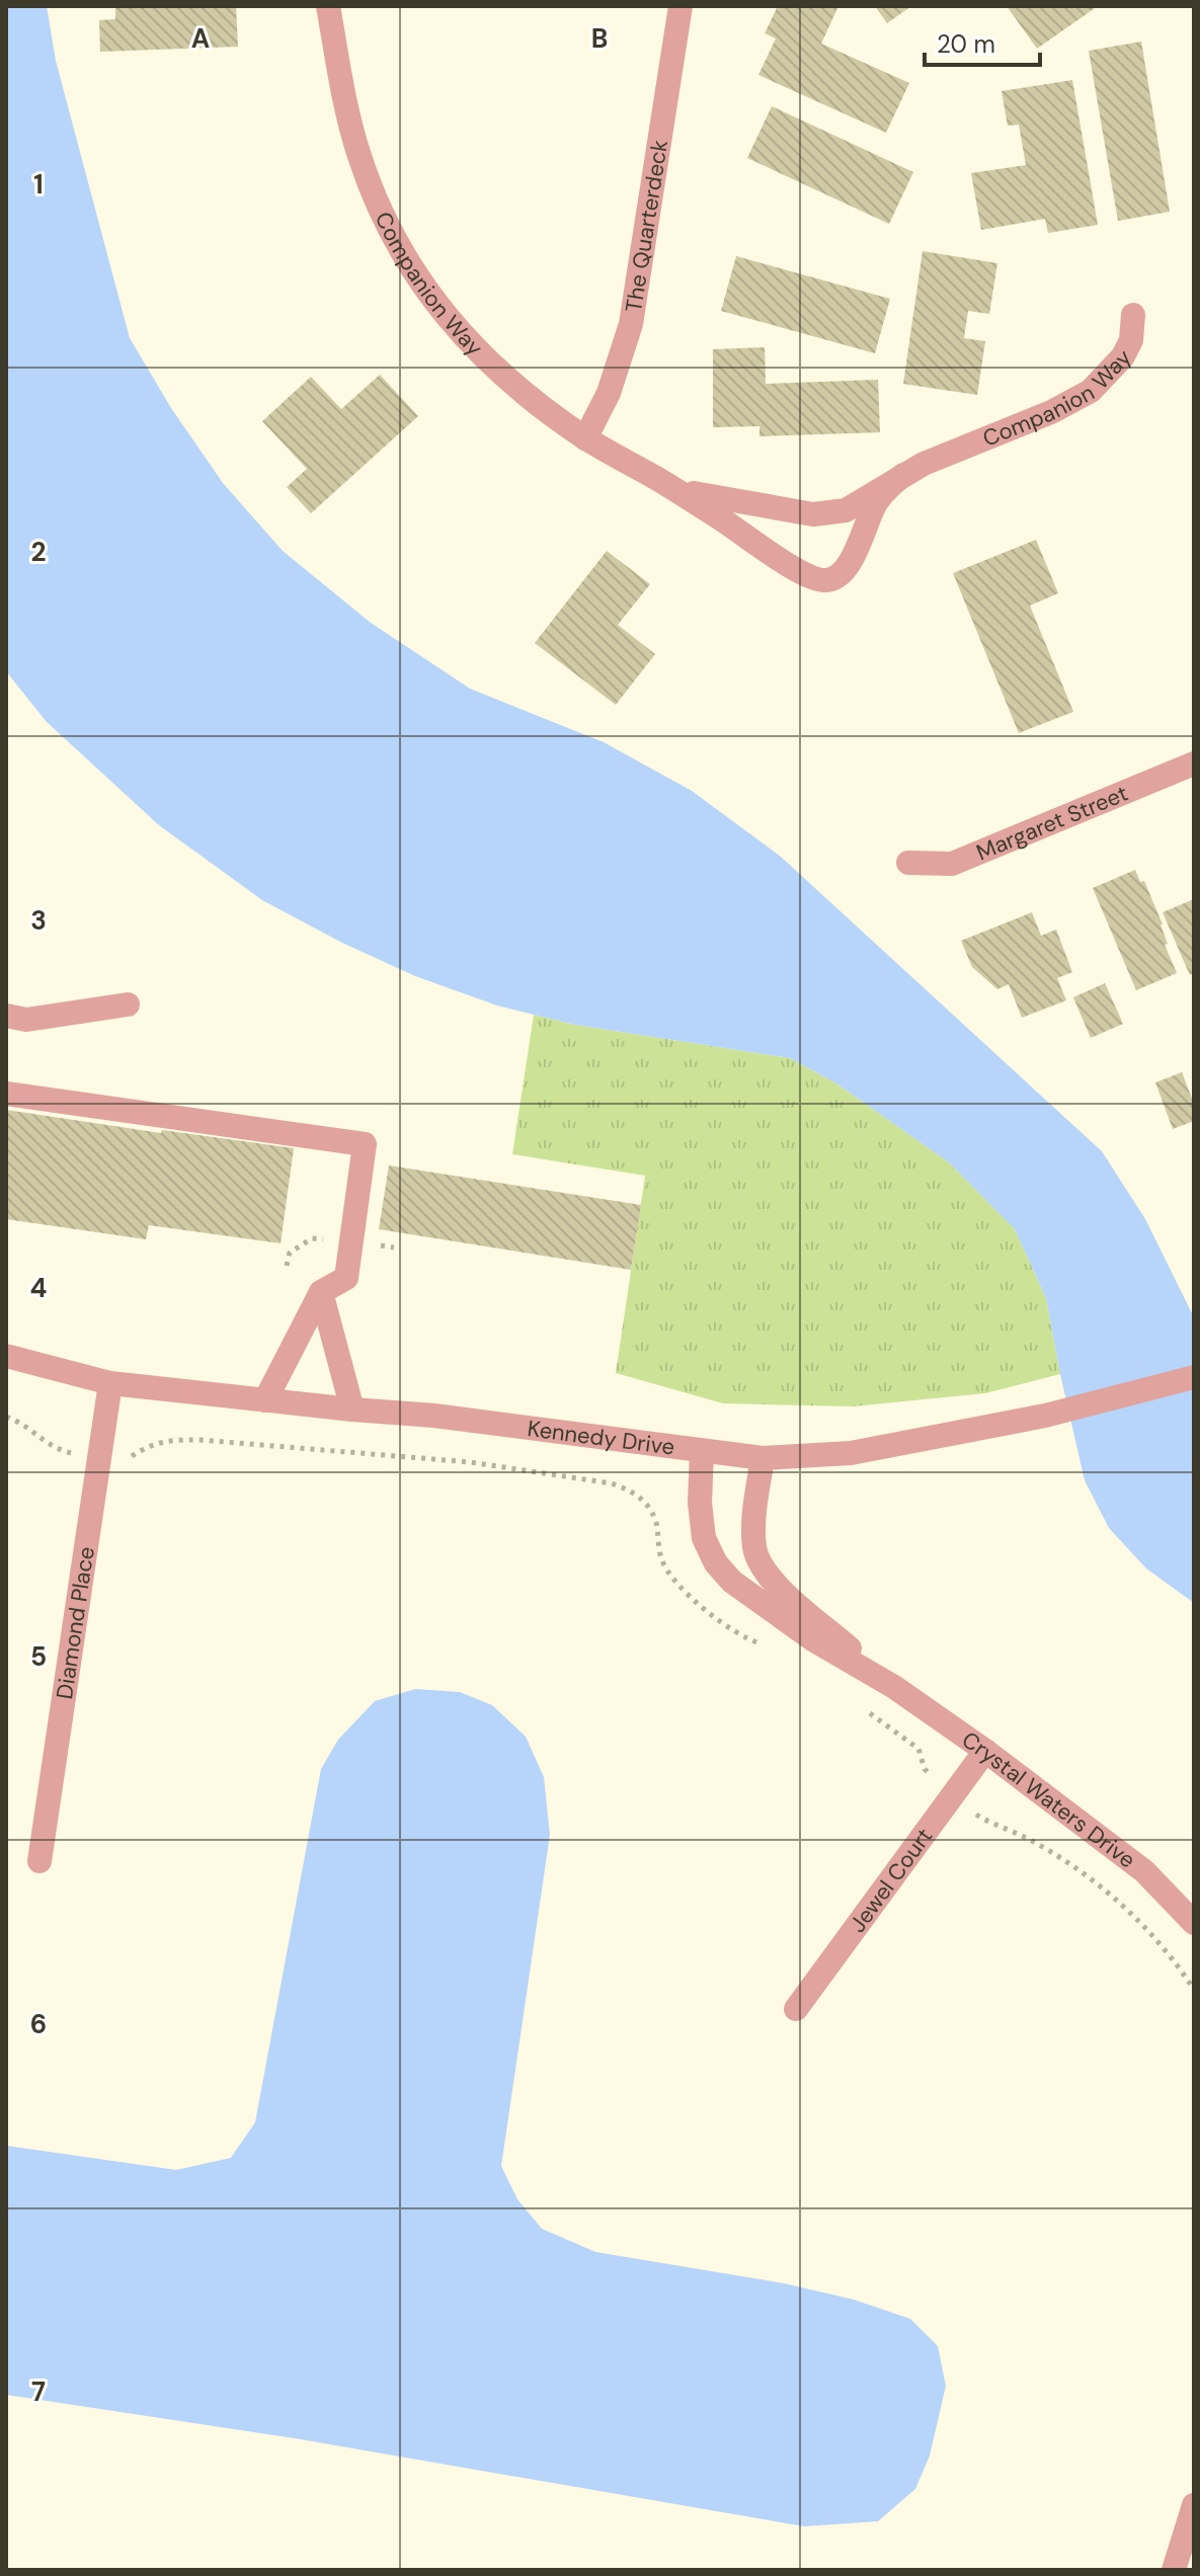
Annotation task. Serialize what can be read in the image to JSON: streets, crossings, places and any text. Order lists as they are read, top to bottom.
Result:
{
  "streets": {
    "street": [
      "The Quarterdeck",
      "Companion Way",
      "Margaret Street",
      "Kennedy Drive",
      "Diamond Place",
      "Crystal Waters Drive",
      "Jewel Court"
    ]
  },
  "crossings": [
    ["The Quarterdeck", "Companion Way"],
    ["Kennedy Drive", "Diamond Place"],
    ["Kennedy Drive", "Crystal Waters Drive"],
    ["Crystal Waters Drive", "Jewel Court"]
  ],
  "scale_bar": "20 m",
  "grid": {
    "columns": ["A", "B"],
    "rows": [
      "1",
      "2",
      "3",
      "4",
      "5",
      "6",
      "7"
    ]
  }
}
